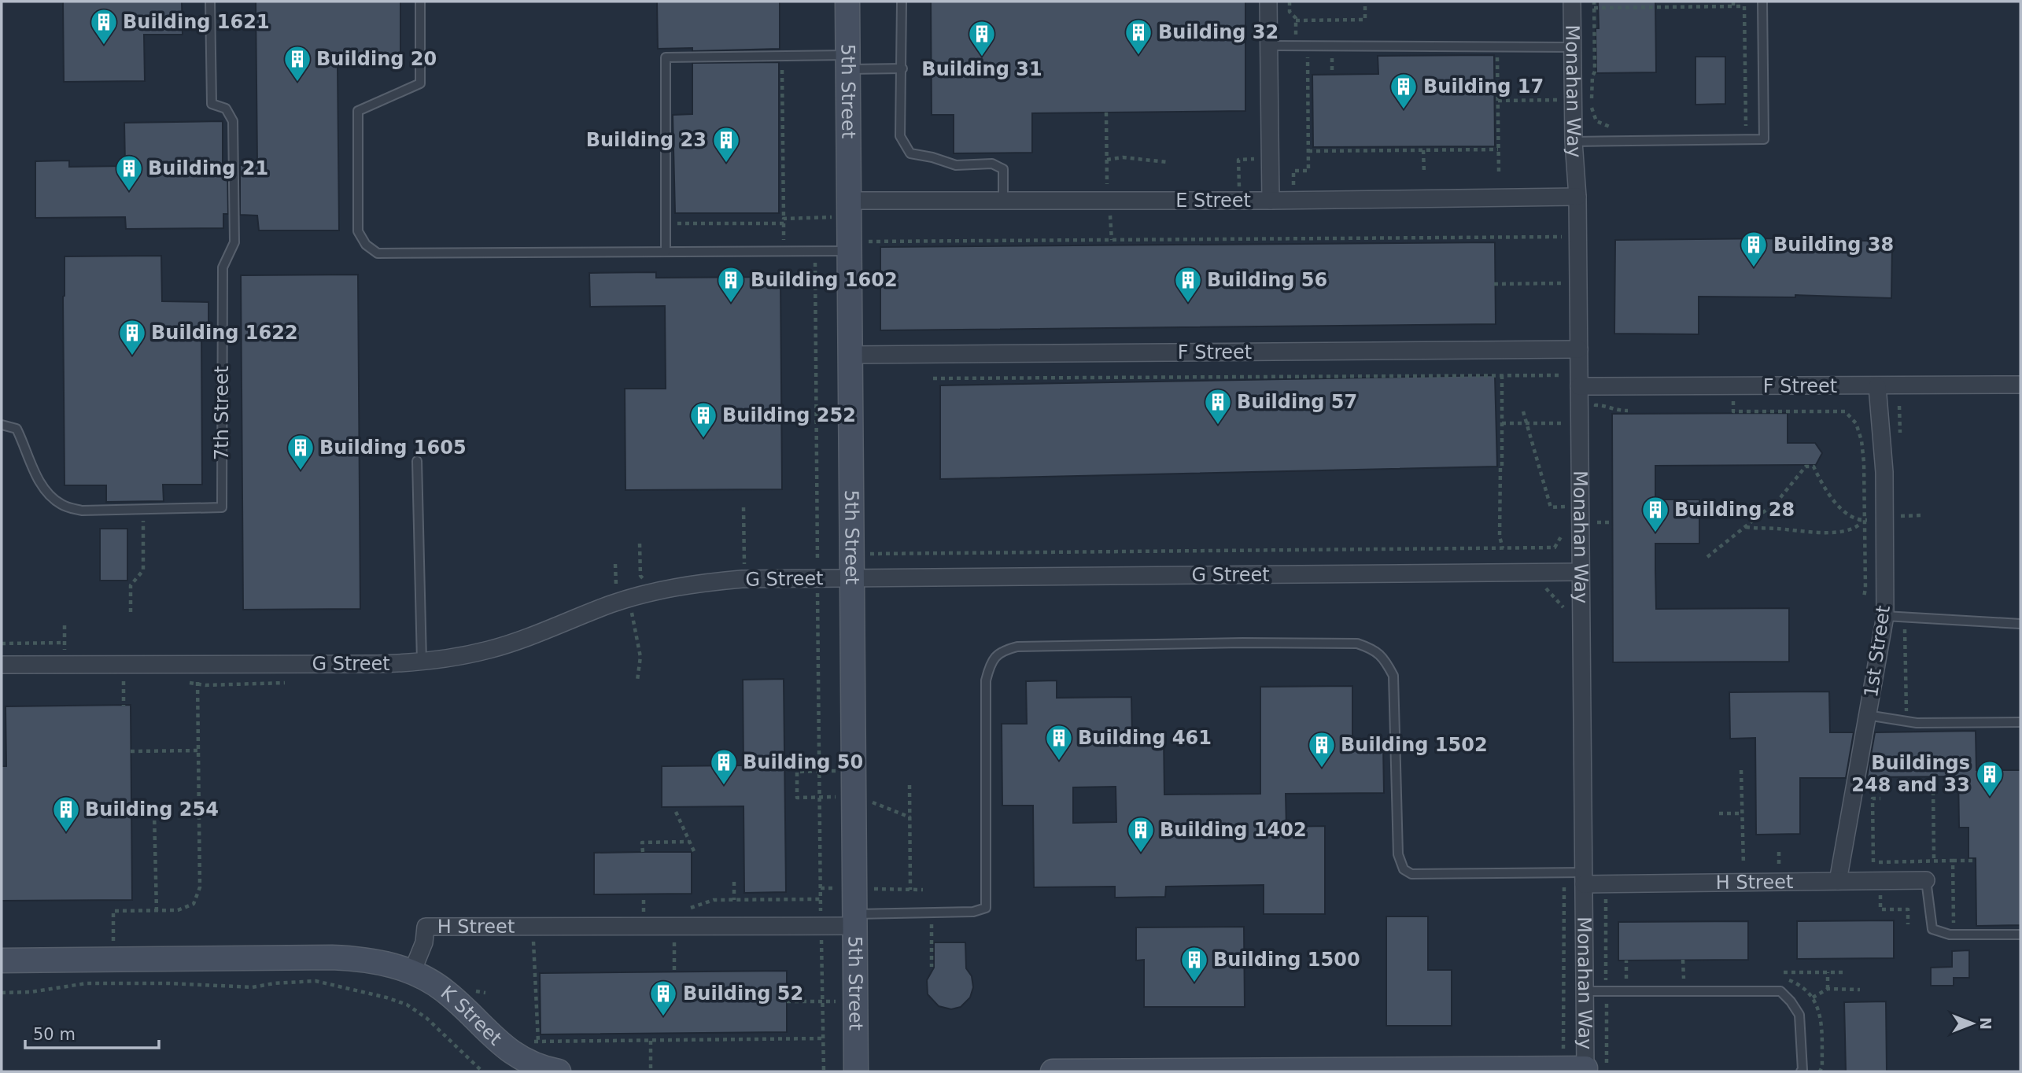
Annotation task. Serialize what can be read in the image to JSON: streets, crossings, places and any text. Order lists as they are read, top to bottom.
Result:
{
  "streets": {
    "street": [
      "5th Street",
      "Monahan Way",
      "E Street",
      "F Street",
      "G Street",
      "1st Street",
      "H Street",
      "K Street"
    ],
    "lane": ["7th Street"]
  },
  "crossings": [
    ["5th Street", "E Street"],
    ["5th Street", "F Street"],
    ["5th Street", "G Street"],
    ["5th Street", "H Street"],
    ["Monahan Way", "E Street"],
    ["Monahan Way", "F Street"],
    ["Monahan Way", "G Street"],
    ["Monahan Way", "H Street"],
    ["F Street", "1st Street"],
    ["1st Street", "H Street"],
    ["H Street", "K Street"]
  ],
  "places": {
    "building": [
      "Building 1621",
      "Building 32",
      "Building 31",
      "Building 20",
      "Building 17",
      "Building 23",
      "Building 21",
      "Building 38",
      "Building 1602",
      "Building 56",
      "Building 1622",
      "Building 57",
      "Building 252",
      "Building 1605",
      "Building 28",
      "Building 461",
      "Building 1502",
      "Building 50",
      "Buildings 248 and 33",
      "Building 254",
      "Building 1402",
      "Building 1500",
      "Building 52"
    ]
  },
  "scale_bar": "50 m",
  "north": "right"
}
